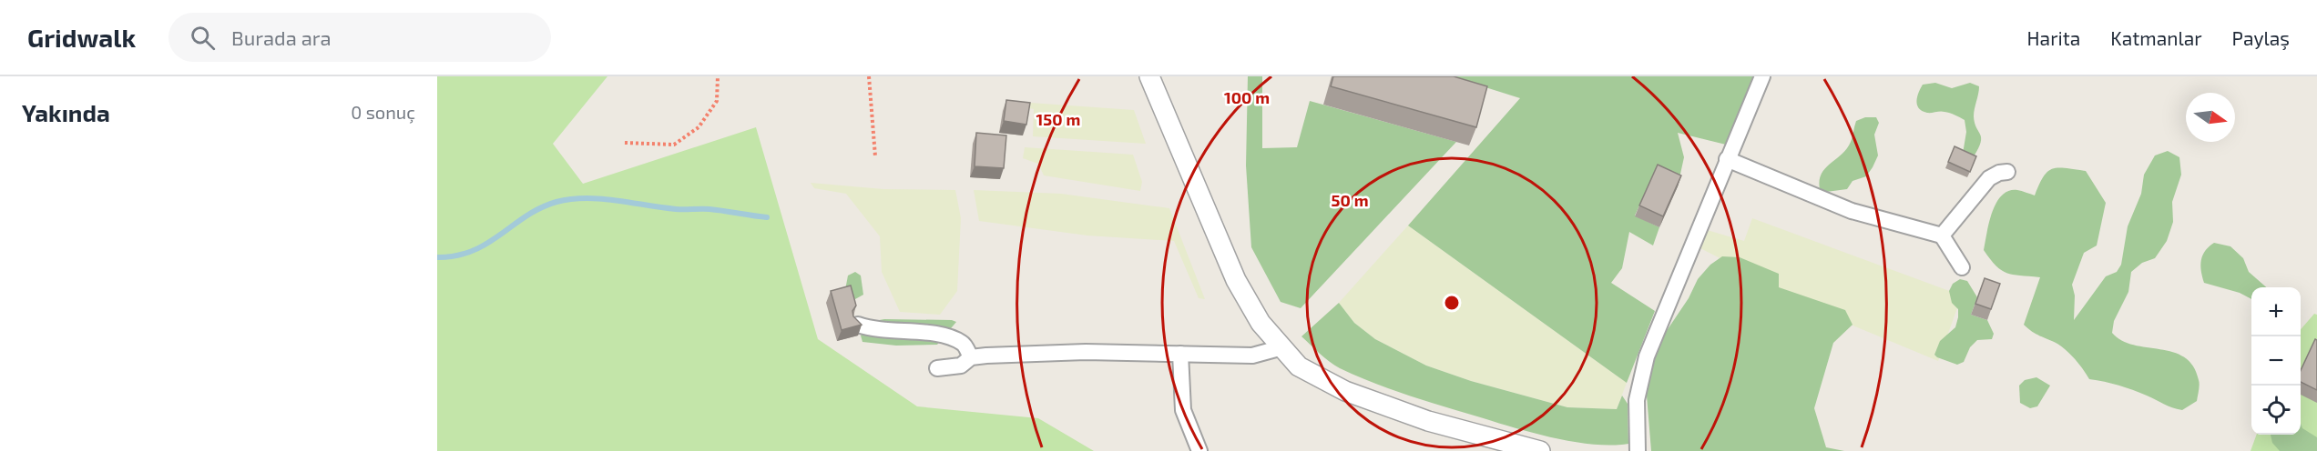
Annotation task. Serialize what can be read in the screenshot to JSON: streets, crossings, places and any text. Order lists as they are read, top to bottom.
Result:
{
  "north": "right",
  "page": {
    "header": "Gridwalk",
    "search": "Burada ara",
    "nav": ["Harita", "Katmanlar", "Paylaş"],
    "heading": ["Yakında", "0 sonuç"],
    "map_buttons": ["+", "−"]
  },
  "rings": ["100 m", "150 m", "50 m"]
}
